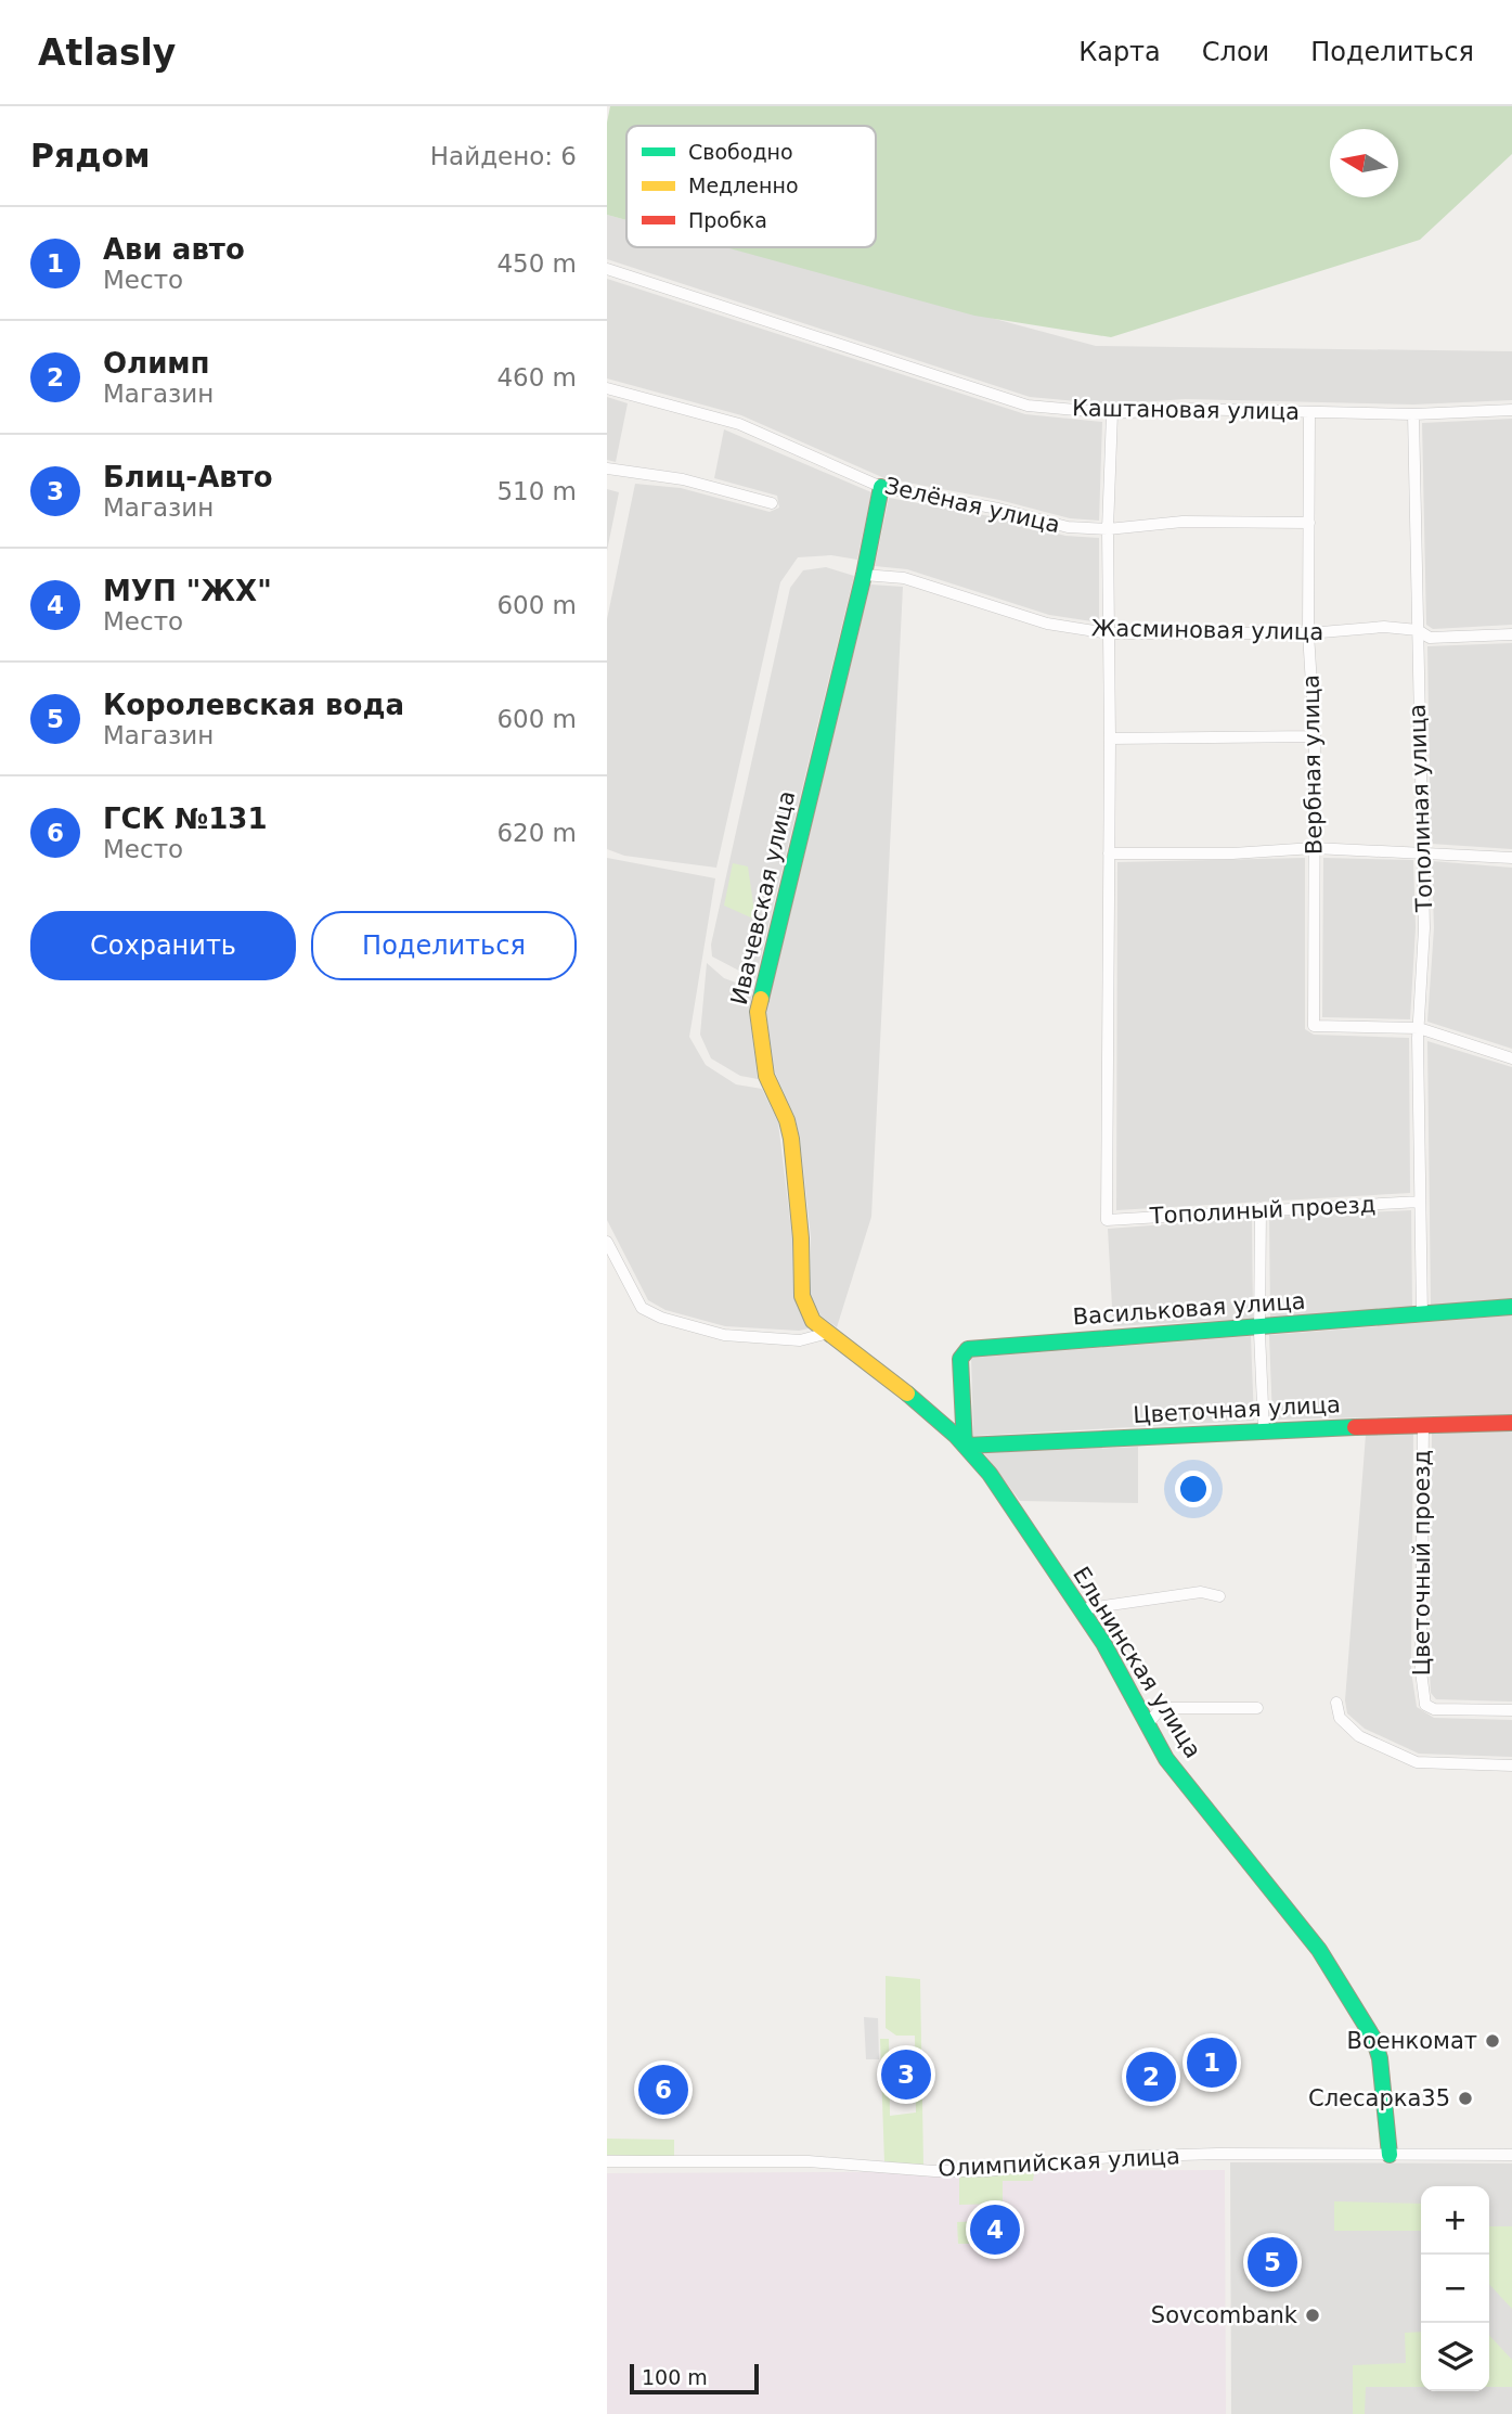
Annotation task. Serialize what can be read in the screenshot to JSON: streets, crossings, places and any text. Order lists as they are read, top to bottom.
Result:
{
  "streets": {
    "street": [
      "Каштановая улица",
      "Зелёная улица",
      "Жасминовая улица",
      "Вербная улица",
      "Тополиная улица",
      "Ивачевская улица",
      "Тополиный проезд",
      "Васильковая улица",
      "Цветочная улица",
      "Цветочный проезд",
      "Ельнинская улица",
      "Олимпийская улица"
    ]
  },
  "crossings": [
    ["Каштановая улица", "Вербная улица"],
    ["Каштановая улица", "Тополиная улица"],
    ["Зелёная улица", "Вербная улица"],
    ["Зелёная улица", "Ивачевская улица"],
    ["Жасминовая улица", "Вербная улица"],
    ["Жасминовая улица", "Тополиная улица"],
    ["Жасминовая улица", "Ивачевская улица"],
    ["Вербная улица", "Тополиная улица"],
    ["Тополиная улица", "Тополиный проезд"],
    ["Тополиная улица", "Васильковая улица"],
    ["Ивачевская улица", "Ельнинская улица"],
    ["Васильковая улица", "Цветочная улица"],
    ["Васильковая улица", "Ельнинская улица"],
    ["Цветочная улица", "Цветочный проезд"],
    ["Цветочная улица", "Ельнинская улица"],
    ["Ельнинская улица", "Олимпийская улица"]
  ],
  "places": ["Военкомат", "Слесарка35", "Sovcombank"],
  "legend": ["Свободно", "Медленно", "Пробка"],
  "scale_bar": "100 m",
  "north": "left",
  "page": {
    "header": "Atlasly",
    "nav": ["Карта", "Слои", "Поделиться"],
    "heading": ["Рядом", "Найдено: 6"],
    "list": [
      {
        "mark": "1",
        "name": "Ави авто",
        "note": "Место",
        "value": "450 m"
      },
      {
        "mark": "2",
        "name": "Олимп",
        "note": "Магазин",
        "value": "460 m"
      },
      {
        "mark": "3",
        "name": "Блиц-Авто",
        "note": "Магазин",
        "value": "510 m"
      },
      {
        "mark": "4",
        "name": "МУП \"ЖХ\"",
        "note": "Место",
        "value": "600 m"
      },
      {
        "mark": "5",
        "name": "Королевская вода",
        "note": "Магазин",
        "value": "600 m"
      },
      {
        "mark": "6",
        "name": "ГСК №131",
        "note": "Место",
        "value": "620 m"
      }
    ],
    "buttons": ["Сохранить", "Поделиться"],
    "pins": [
      "1",
      "3",
      "2",
      "6",
      "4",
      "5"
    ],
    "map_buttons": ["+", "−"],
    "scale": "100 m"
  }
}
